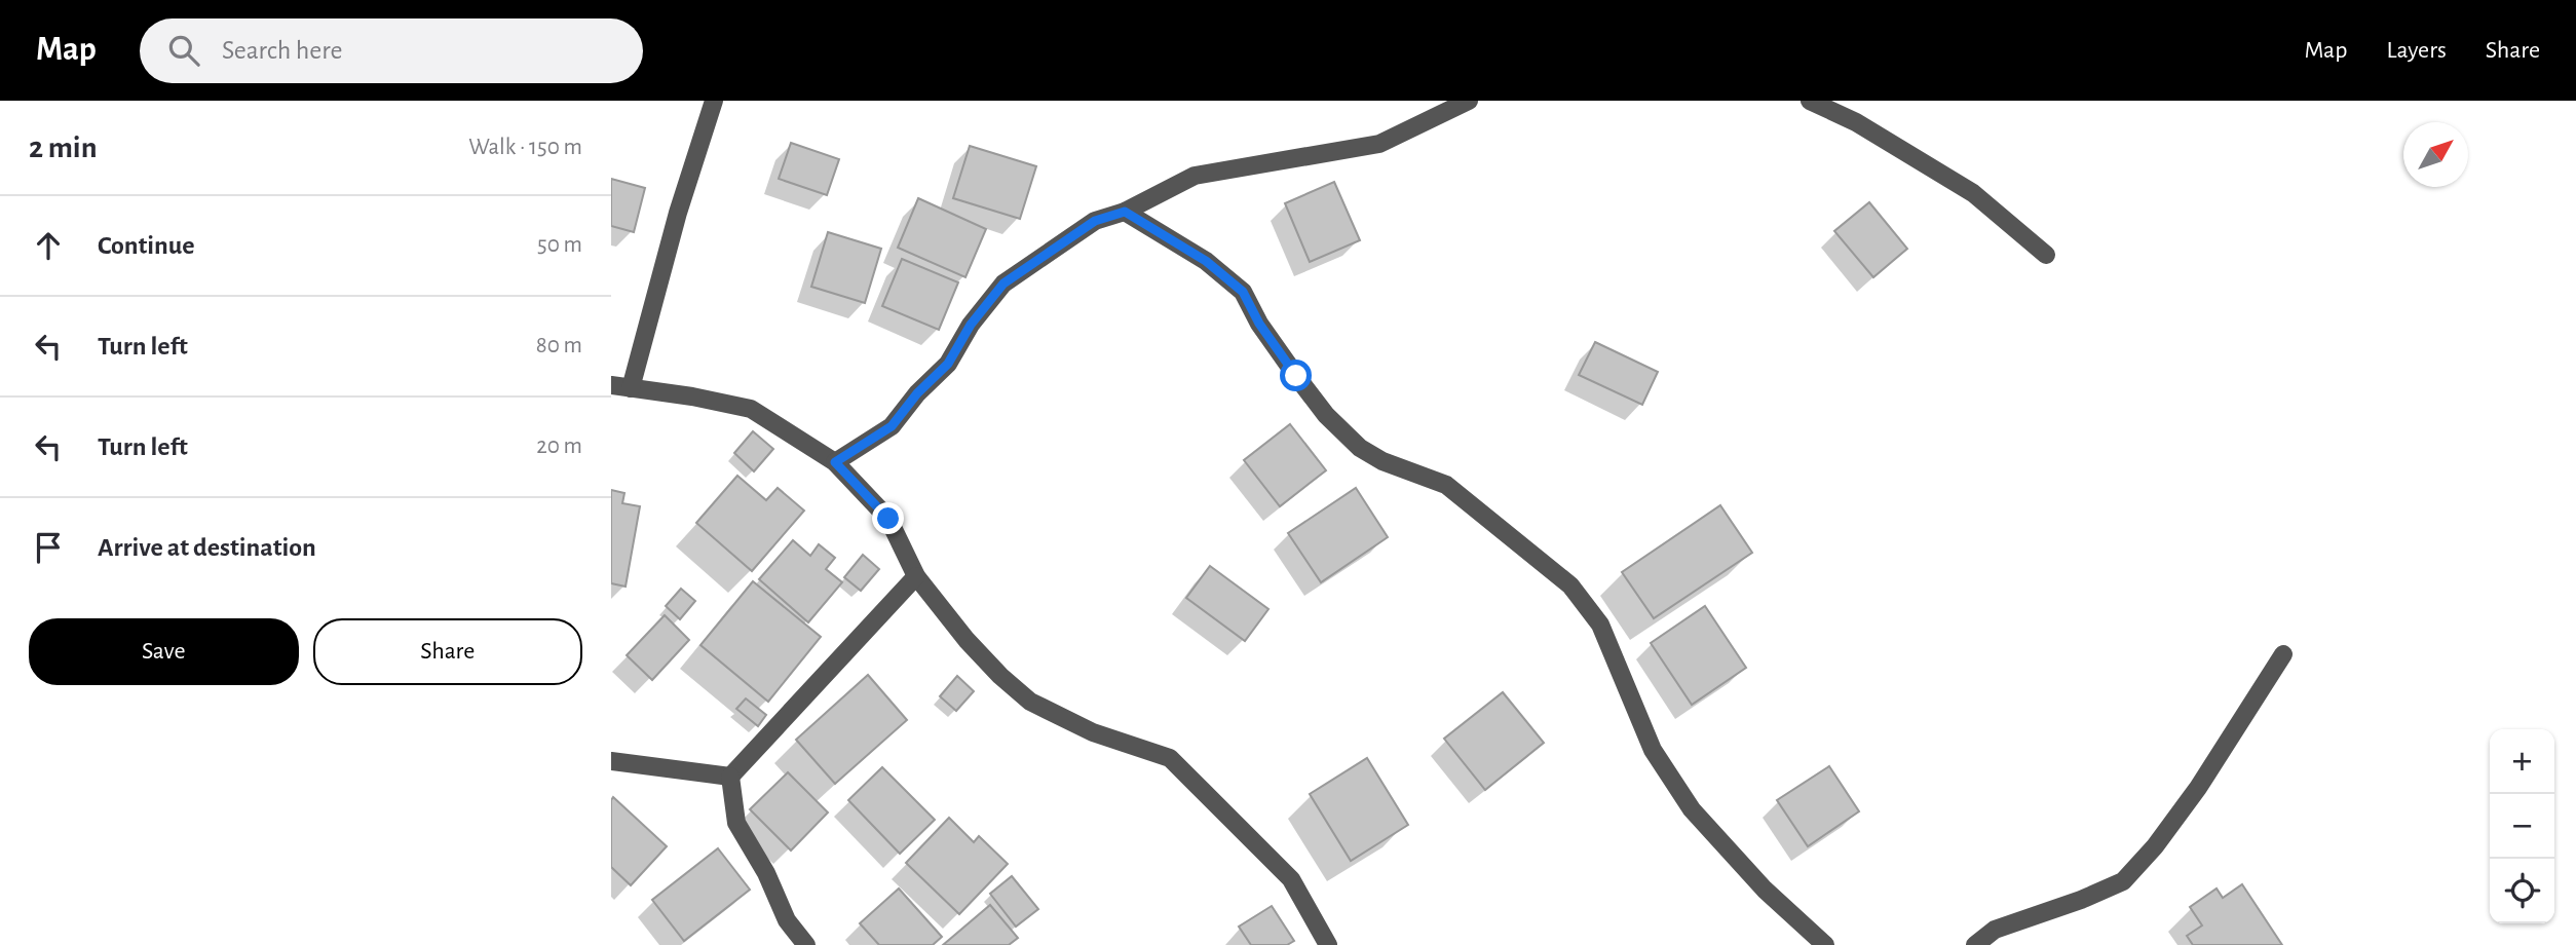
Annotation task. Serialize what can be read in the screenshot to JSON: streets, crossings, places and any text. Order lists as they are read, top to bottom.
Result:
{
  "north": "top right",
  "page": {
    "header": "Map",
    "search": "Search here",
    "nav": ["Map", "Layers", "Share"],
    "heading": ["2 min", "Walk · 150 m"],
    "list": [
      ["Continue", "50 m"],
      ["Turn left", "80 m"],
      ["Turn left", "20 m"],
      "Arrive at destination"
    ],
    "buttons": ["Save", "Share"],
    "map_buttons": ["+", "−"]
  }
}
